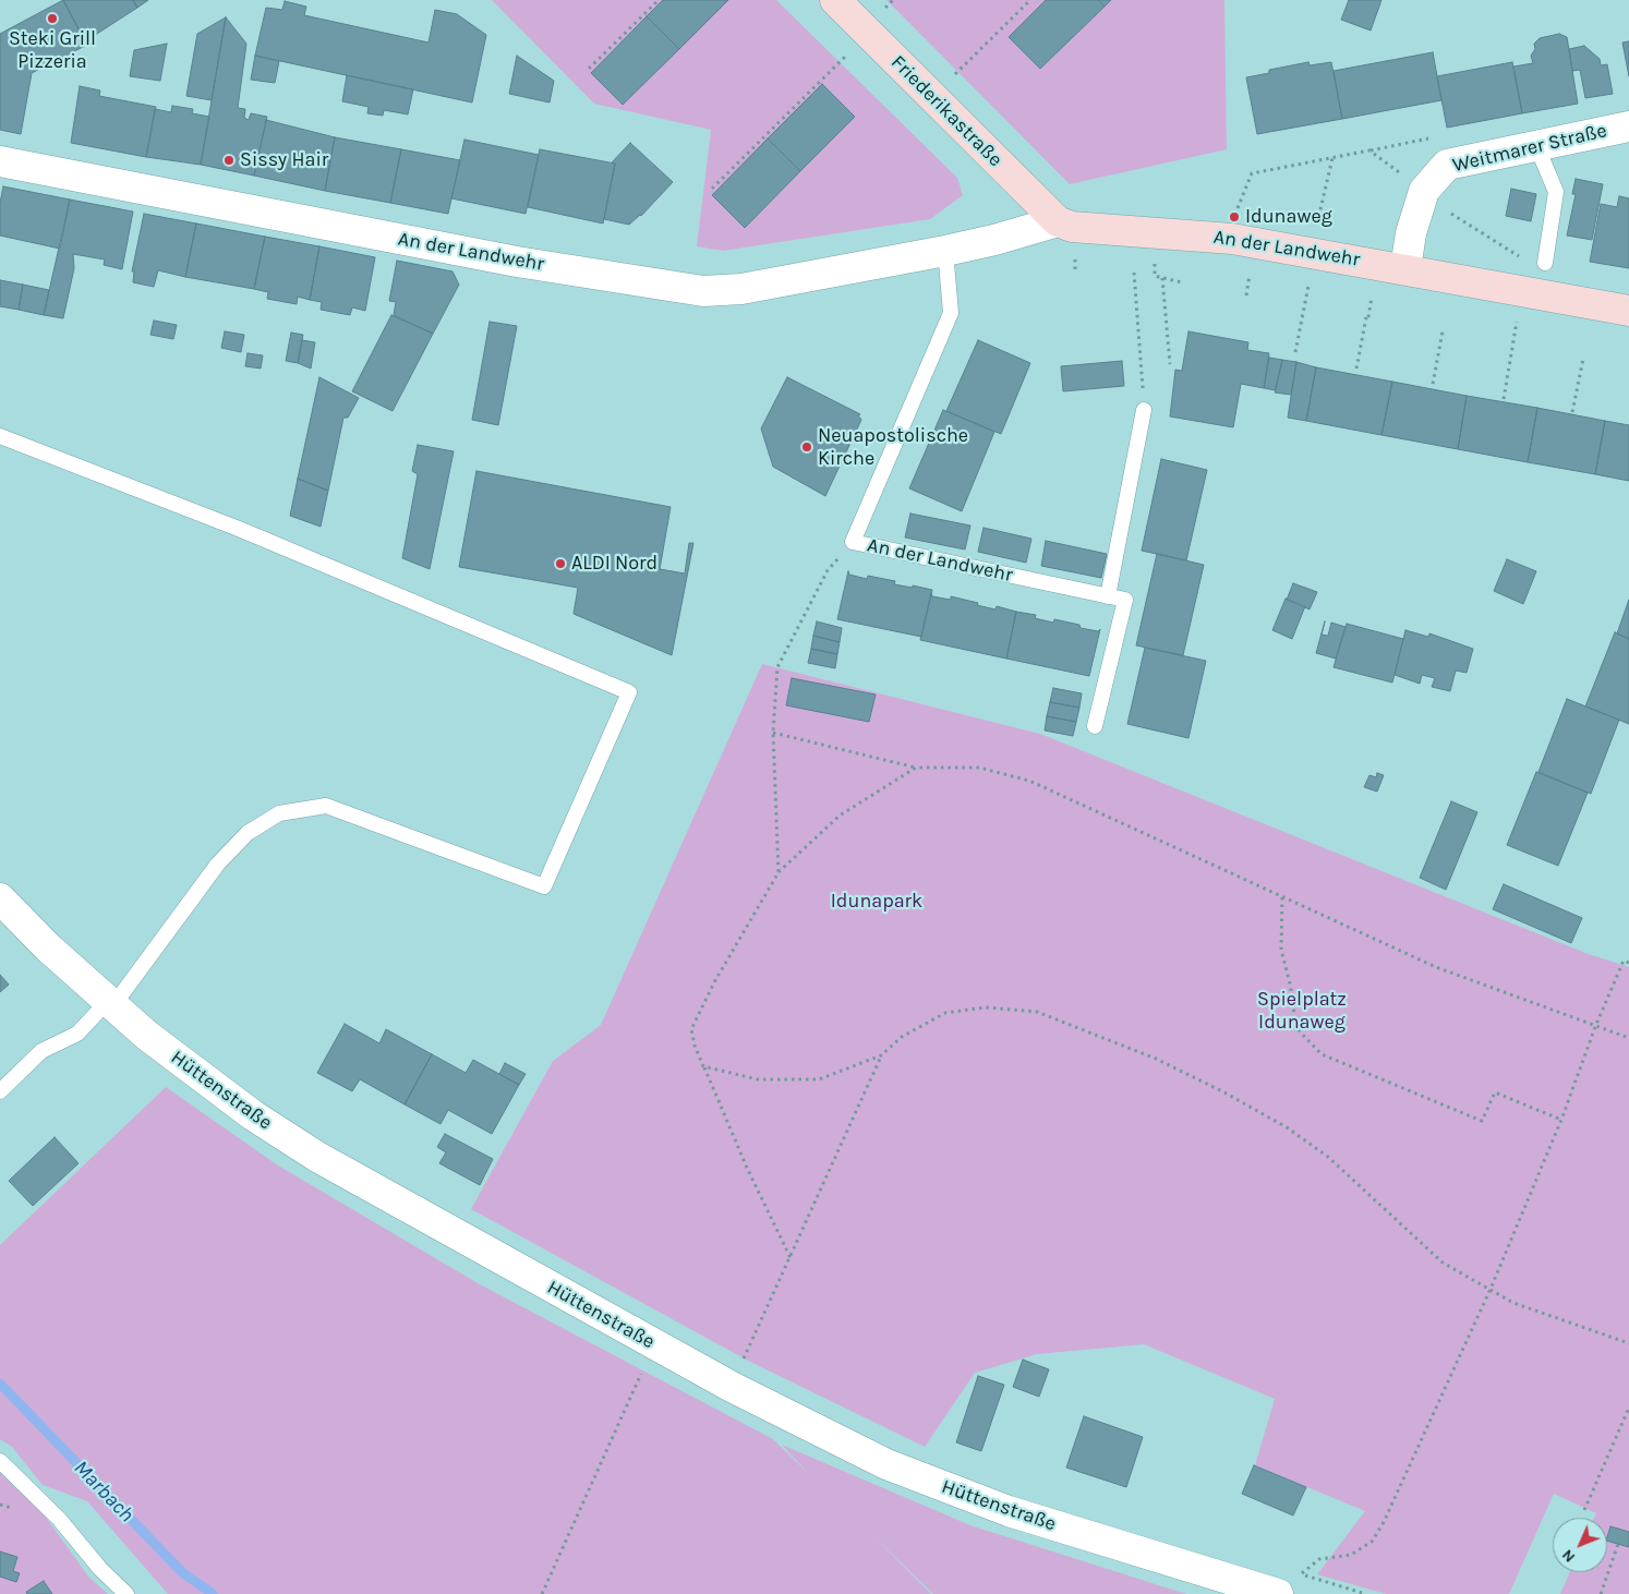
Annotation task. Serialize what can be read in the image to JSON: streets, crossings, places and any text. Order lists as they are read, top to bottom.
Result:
{
  "streets": {
    "street": [
      "Friederikastraße",
      "Weitmarer Straße",
      "An der Landwehr",
      "Hüttenstraße"
    ]
  },
  "crossings": [
    ["Friederikastraße", "An der Landwehr"],
    ["Weitmarer Straße", "An der Landwehr"]
  ],
  "water": ["Marbach"],
  "parks": ["Idunapark", "Spielplatz Idunaweg"],
  "places": [
    "Steki Grill Pizzeria",
    "Sissy Hair",
    "Idunaweg",
    "Neuapostolische Kirche",
    "ALDI Nord"
  ],
  "north": "bottom left"
}
